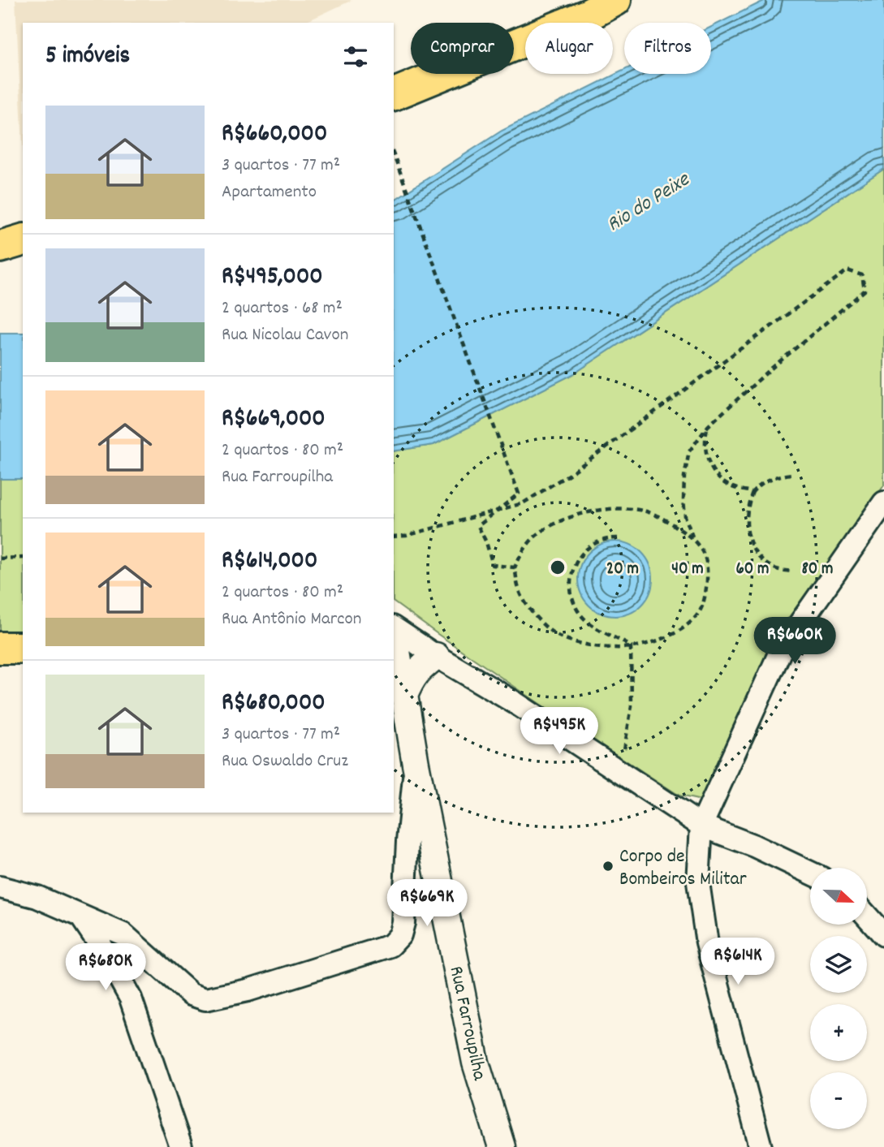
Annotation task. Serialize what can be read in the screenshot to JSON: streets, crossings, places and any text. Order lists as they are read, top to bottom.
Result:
{
  "streets": {
    "street": ["Rua Farroupilha"]
  },
  "water": ["Rio do Peixe"],
  "places": ["Corpo de Bombeiros Militar"],
  "north": "right",
  "page": {
    "chip": ["Comprar", "Alugar", "Filtros"],
    "heading": "5 imóveis",
    "list": [
      {
        "name": "R$660,000",
        "note": "3 quartos · 77 m² · Apartamento"
      },
      {
        "name": "R$495,000",
        "note": "2 quartos · 68 m² · Rua Nicolau Cavon"
      },
      {
        "name": "R$669,000",
        "note": "2 quartos · 80 m² · Rua Farroupilha"
      },
      {
        "name": "R$614,000",
        "note": "2 quartos · 80 m² · Rua Antônio Marcon"
      },
      {
        "name": "R$680,000",
        "note": "3 quartos · 77 m² · Rua Oswaldo Cruz"
      }
    ],
    "price": [
      "R$660K",
      "R$495K",
      "R$669K",
      "R$614K",
      "R$680K"
    ],
    "map_buttons": ["+", "−"]
  },
  "rings": [
    "20 m",
    "40 m",
    "60 m",
    "80 m"
  ]
}
